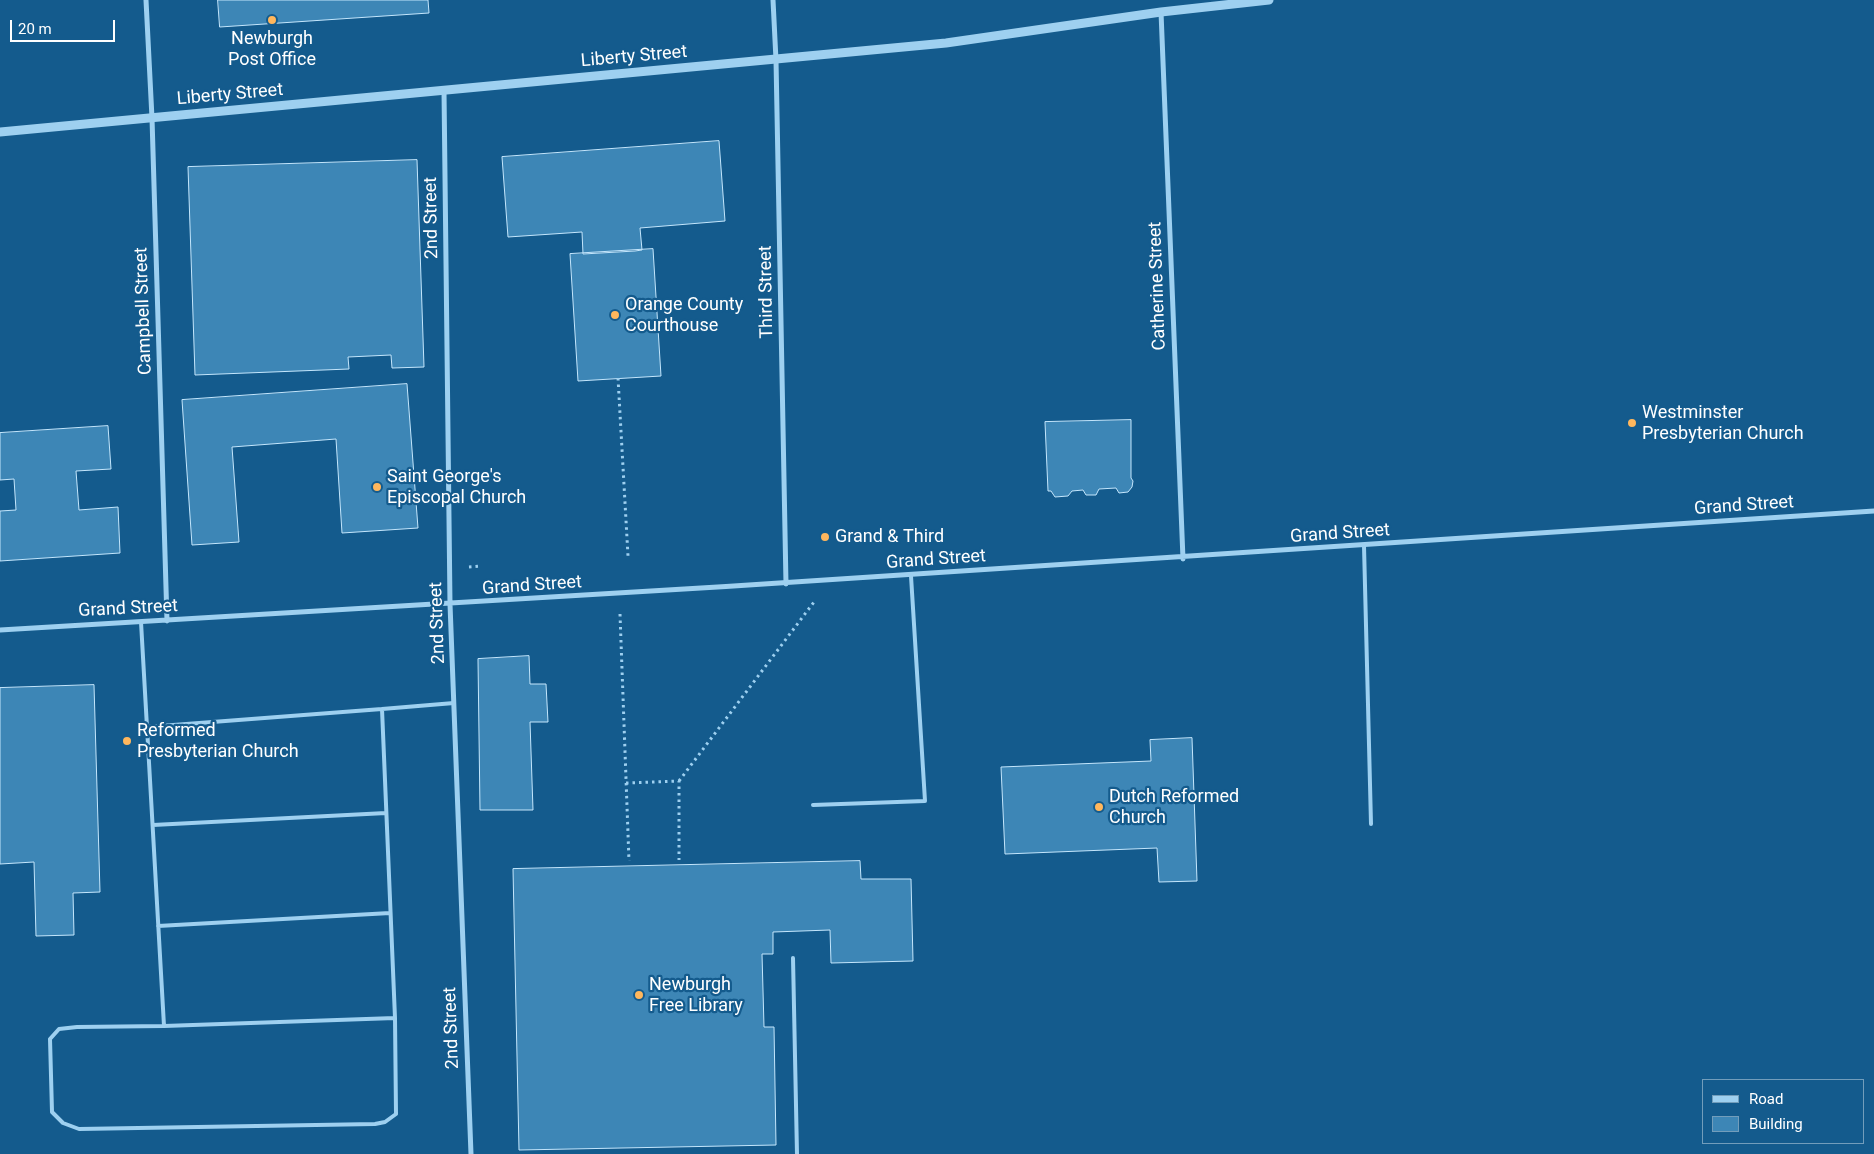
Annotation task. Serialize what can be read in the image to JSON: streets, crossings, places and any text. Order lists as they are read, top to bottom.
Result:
{
  "streets": {
    "street": [
      "Liberty Street",
      "2nd Street",
      "Catherine Street",
      "Third Street",
      "Campbell Street",
      "Grand Street"
    ]
  },
  "crossings": [
    ["Liberty Street", "2nd Street"],
    ["Liberty Street", "Catherine Street"],
    ["Liberty Street", "Third Street"],
    ["Liberty Street", "Campbell Street"],
    ["2nd Street", "Grand Street"],
    ["Catherine Street", "Grand Street"],
    ["Third Street", "Grand Street"],
    ["Campbell Street", "Grand Street"]
  ],
  "places": [
    "Newburgh Post Office",
    "Orange County Courthouse",
    "Westminster Presbyterian Church",
    "Saint George's Episcopal Church",
    "Grand & Third",
    "Reformed Presbyterian Church",
    "Dutch Reformed Church",
    "Newburgh Free Library"
  ],
  "legend": ["Road", "Building"],
  "scale_bar": "20 m"
}
